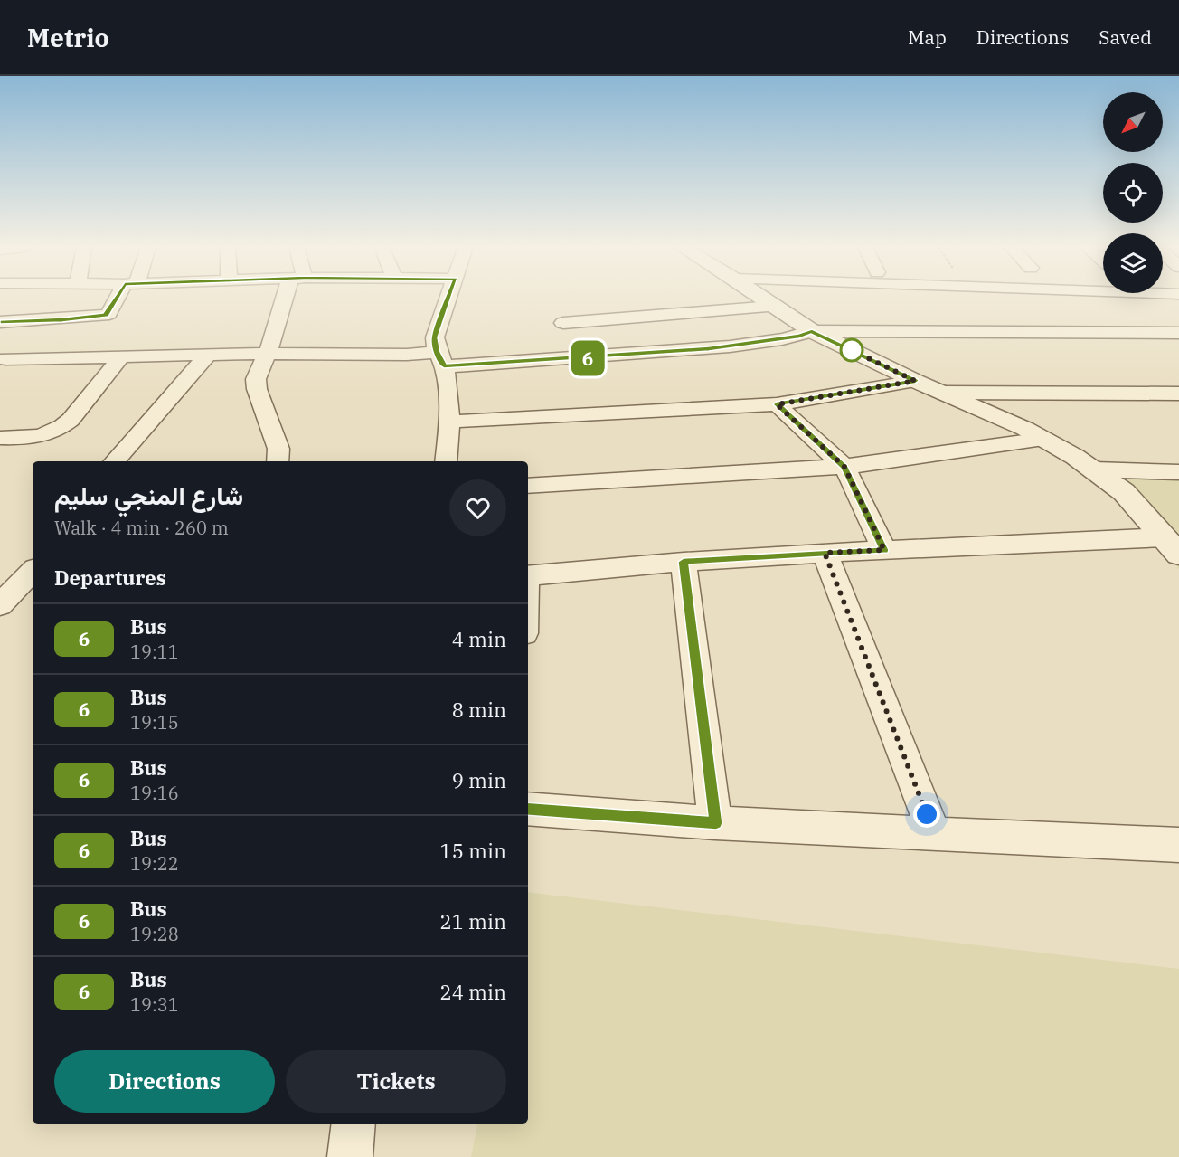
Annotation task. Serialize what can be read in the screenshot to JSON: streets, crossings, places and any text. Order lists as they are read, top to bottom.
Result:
{
  "lines": ["bus line 6"],
  "north": "bottom left",
  "page": {
    "header": "Metrio",
    "nav": ["Map", "Directions", "Saved"],
    "on_map": "6",
    "heading": [
      ["شارع المنجي سليم", "Walk · 4 min · 260 m"],
      "Departures"
    ],
    "list": [
      {
        "mark": "6",
        "name": "Bus",
        "note": "19:11",
        "value": "4 min"
      },
      {
        "mark": "6",
        "name": "Bus",
        "note": "19:15",
        "value": "8 min"
      },
      {
        "mark": "6",
        "name": "Bus",
        "note": "19:16",
        "value": "9 min"
      },
      {
        "mark": "6",
        "name": "Bus",
        "note": "19:22",
        "value": "15 min"
      },
      {
        "mark": "6",
        "name": "Bus",
        "note": "19:28",
        "value": "21 min"
      },
      {
        "mark": "6",
        "name": "Bus",
        "note": "19:31",
        "value": "24 min"
      }
    ],
    "buttons": ["Directions", "Tickets"]
  }
}
